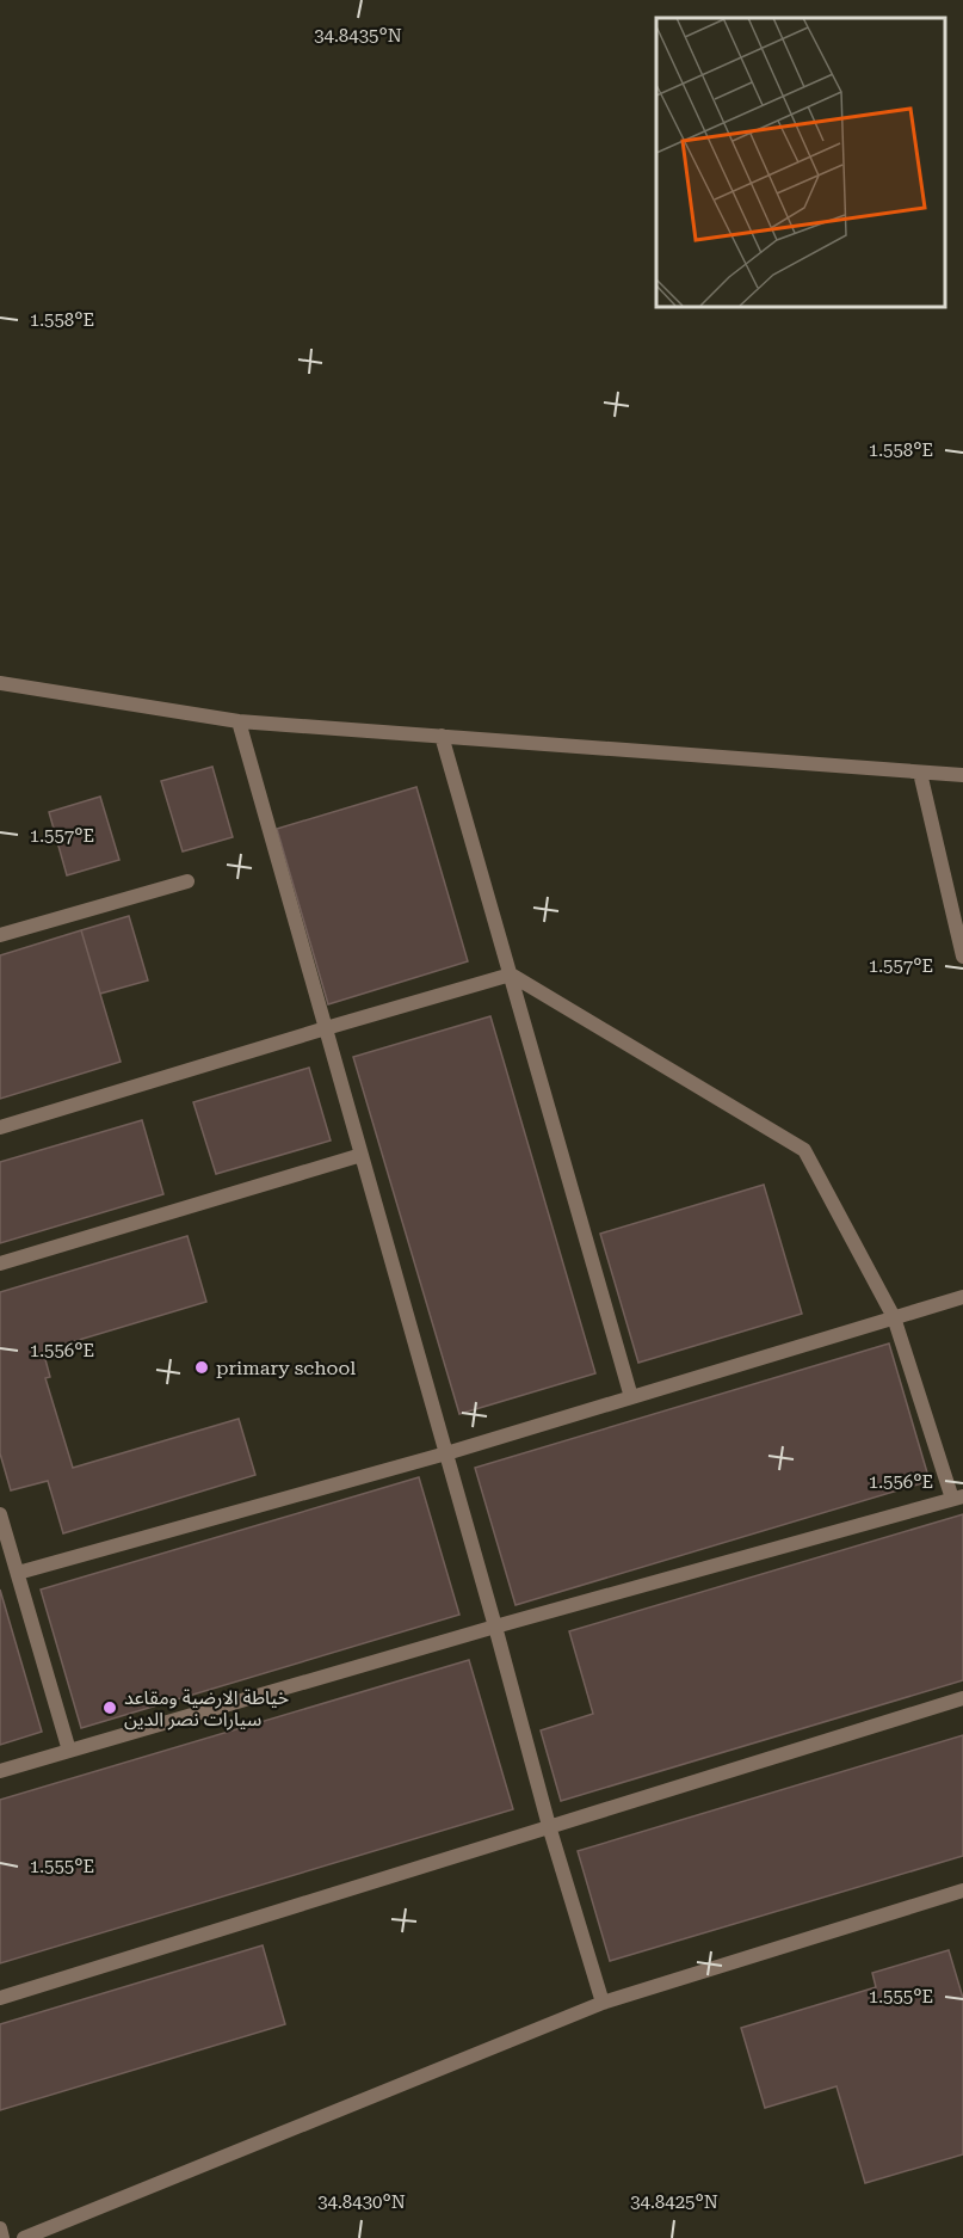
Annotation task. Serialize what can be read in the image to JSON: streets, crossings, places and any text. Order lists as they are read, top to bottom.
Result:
{
  "places": ["primary school", "خياطة الارضية ومقاعد سيارات نصر الدين"],
  "coordinates": [
    "34.8435°N",
    "1.558°E",
    "1.557°E",
    "1.556°E",
    "1.555°E",
    "34.8430°N",
    "34.8425°N"
  ]
}
